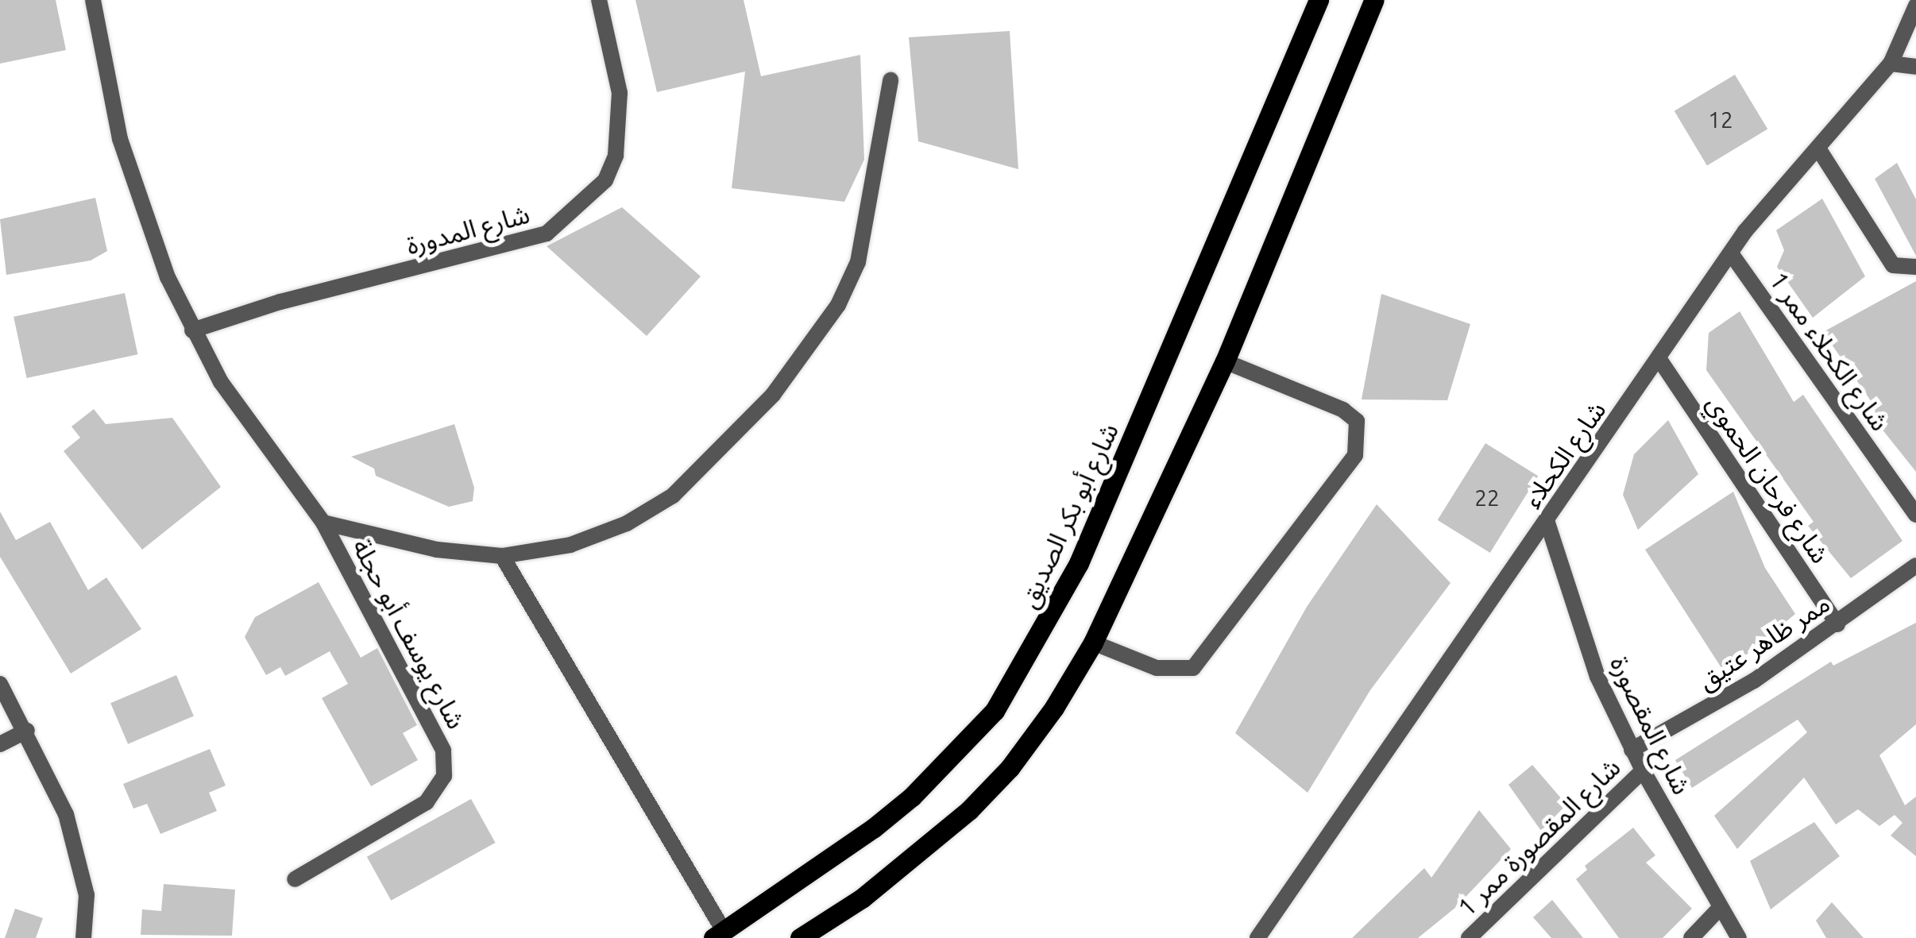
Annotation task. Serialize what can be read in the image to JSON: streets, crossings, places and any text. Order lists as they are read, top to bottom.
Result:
{
  "streets": {
    "main road": ["شارع أبو بكر الصديق"],
    "street": [
      "شارع المدورة",
      "شارع الكحلاء ممر 1",
      "شارع الكحلاء",
      "شارع فرحان الحموي",
      "شارع يوسف أبو حجلة",
      "ممر ظاهر عتيق",
      "شارع المقصورة",
      "شارع المقصورة ممر 1"
    ]
  },
  "crossings": [
    ["شارع المدورة", "شارع يوسف أبو حجلة"],
    ["شارع الكحلاء ممر 1", "شارع الكحلاء"],
    ["شارع الكحلاء", "شارع فرحان الحموي"],
    ["شارع الكحلاء", "شارع المقصورة"],
    ["شارع فرحان الحموي", "ممر ظاهر عتيق"],
    ["ممر ظاهر عتيق", "شارع المقصورة"],
    ["شارع المقصورة", "شارع المقصورة ممر 1"]
  ],
  "house_numbers": ["12", "22"]
}
